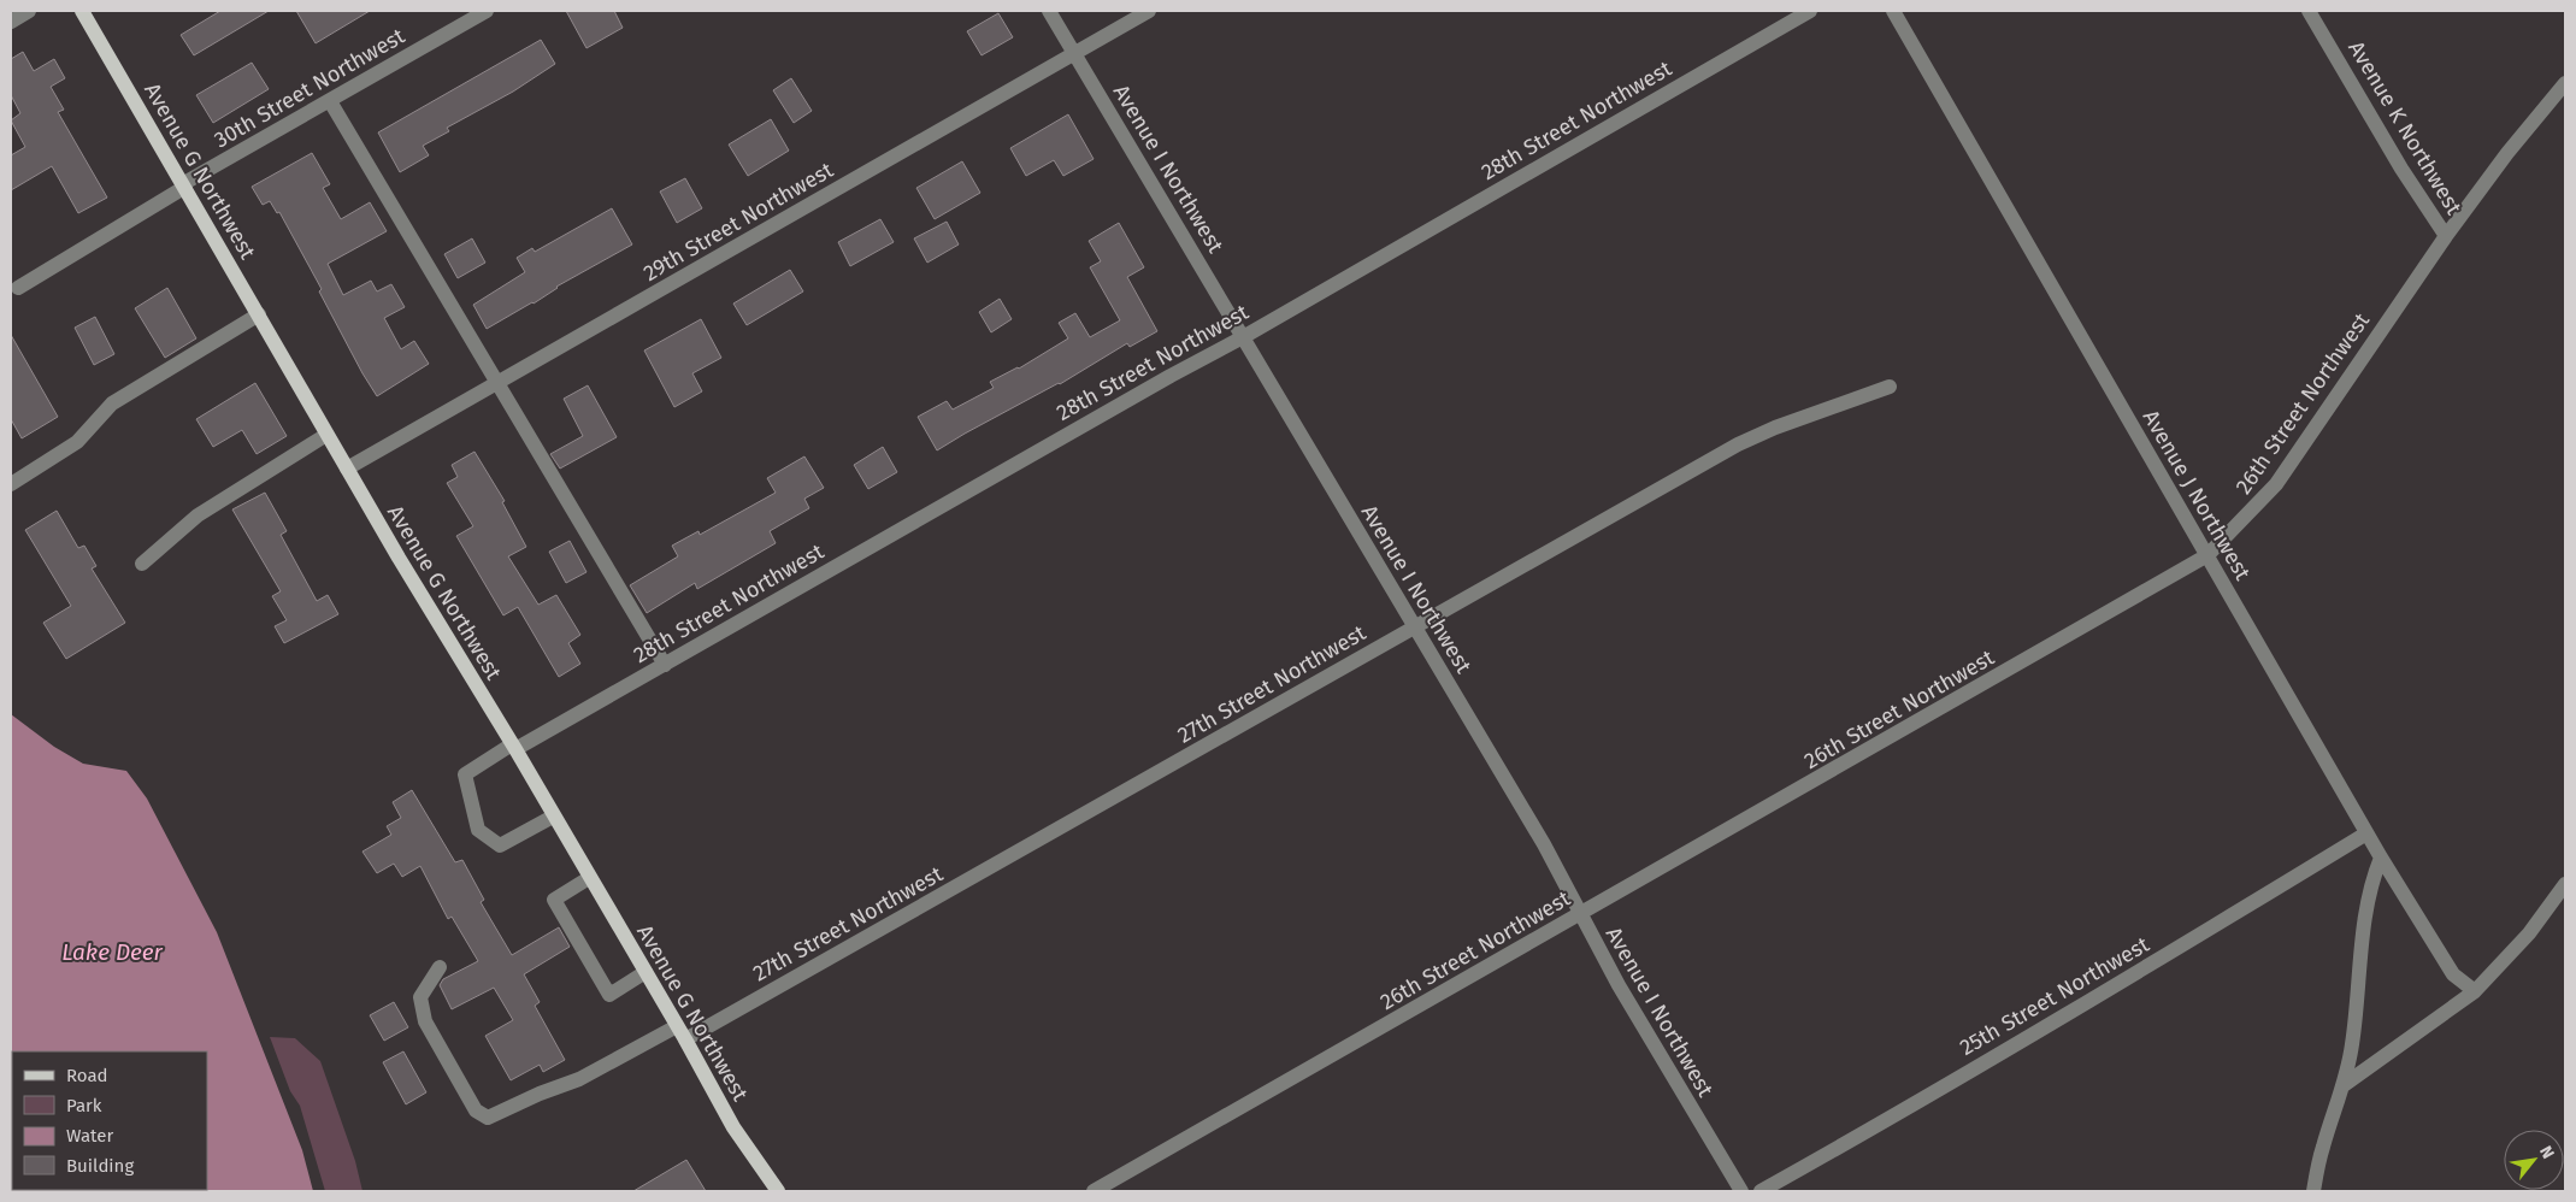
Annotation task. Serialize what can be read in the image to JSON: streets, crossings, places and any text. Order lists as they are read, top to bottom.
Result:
{
  "streets": {
    "main road": ["Avenue G Northwest"],
    "street": [
      "30th Street Northwest",
      "28th Street Northwest",
      "Avenue K Northwest",
      "Avenue I Northwest",
      "29th Street Northwest",
      "26th Street Northwest",
      "Avenue J Northwest",
      "27th Street Northwest",
      "25th Street Northwest"
    ]
  },
  "crossings": [
    ["30th Street Northwest", "Avenue G Northwest"],
    ["28th Street Northwest", "Avenue I Northwest"],
    ["28th Street Northwest", "Avenue G Northwest"],
    ["Avenue K Northwest", "26th Street Northwest"],
    ["Avenue I Northwest", "29th Street Northwest"],
    ["Avenue I Northwest", "26th Street Northwest"],
    ["Avenue I Northwest", "27th Street Northwest"],
    ["Avenue G Northwest", "29th Street Northwest"],
    ["Avenue G Northwest", "27th Street Northwest"],
    ["26th Street Northwest", "Avenue J Northwest"],
    ["Avenue J Northwest", "25th Street Northwest"]
  ],
  "water": ["Lake Deer"],
  "legend": [
    "Road",
    "Park",
    "Water",
    "Building"
  ],
  "north": "top right"
}
